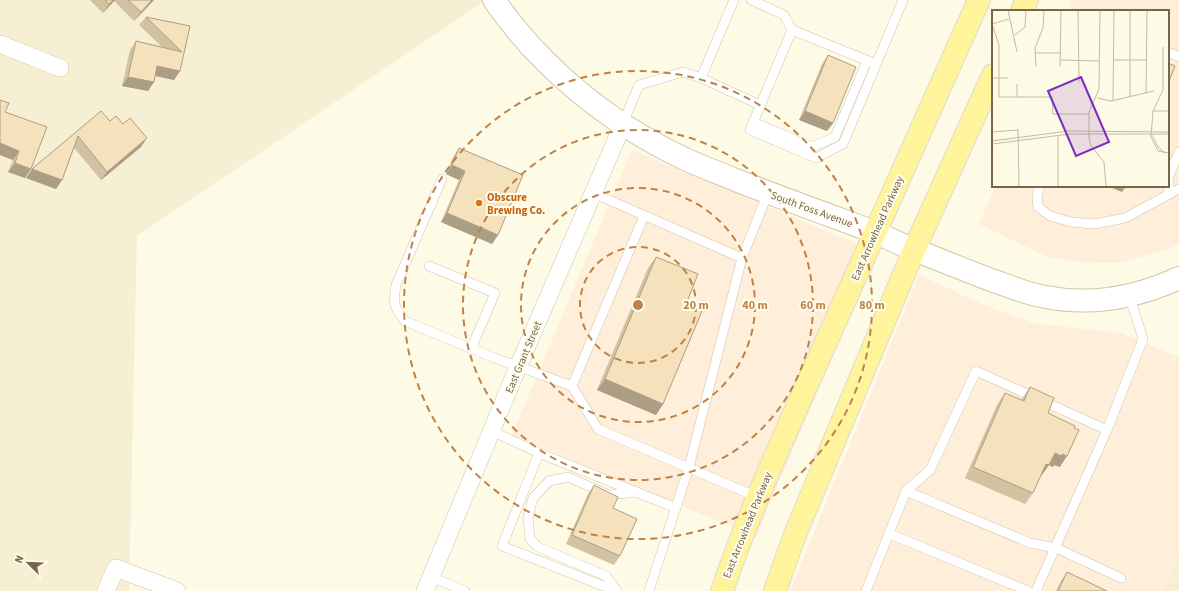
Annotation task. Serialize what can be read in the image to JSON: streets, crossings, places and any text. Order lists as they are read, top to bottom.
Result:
{
  "streets": {
    "main road": ["East Arrowhead Parkway"],
    "street": ["South Foss Avenue", "East Grant Street"]
  },
  "crossings": [
    ["South Foss Avenue", "East Arrowhead Parkway"],
    ["South Foss Avenue", "East Grant Street"]
  ],
  "places": ["Obscure Brewing Co."],
  "north": "top left",
  "rings": [
    "20 m",
    "40 m",
    "60 m",
    "80 m"
  ]
}
